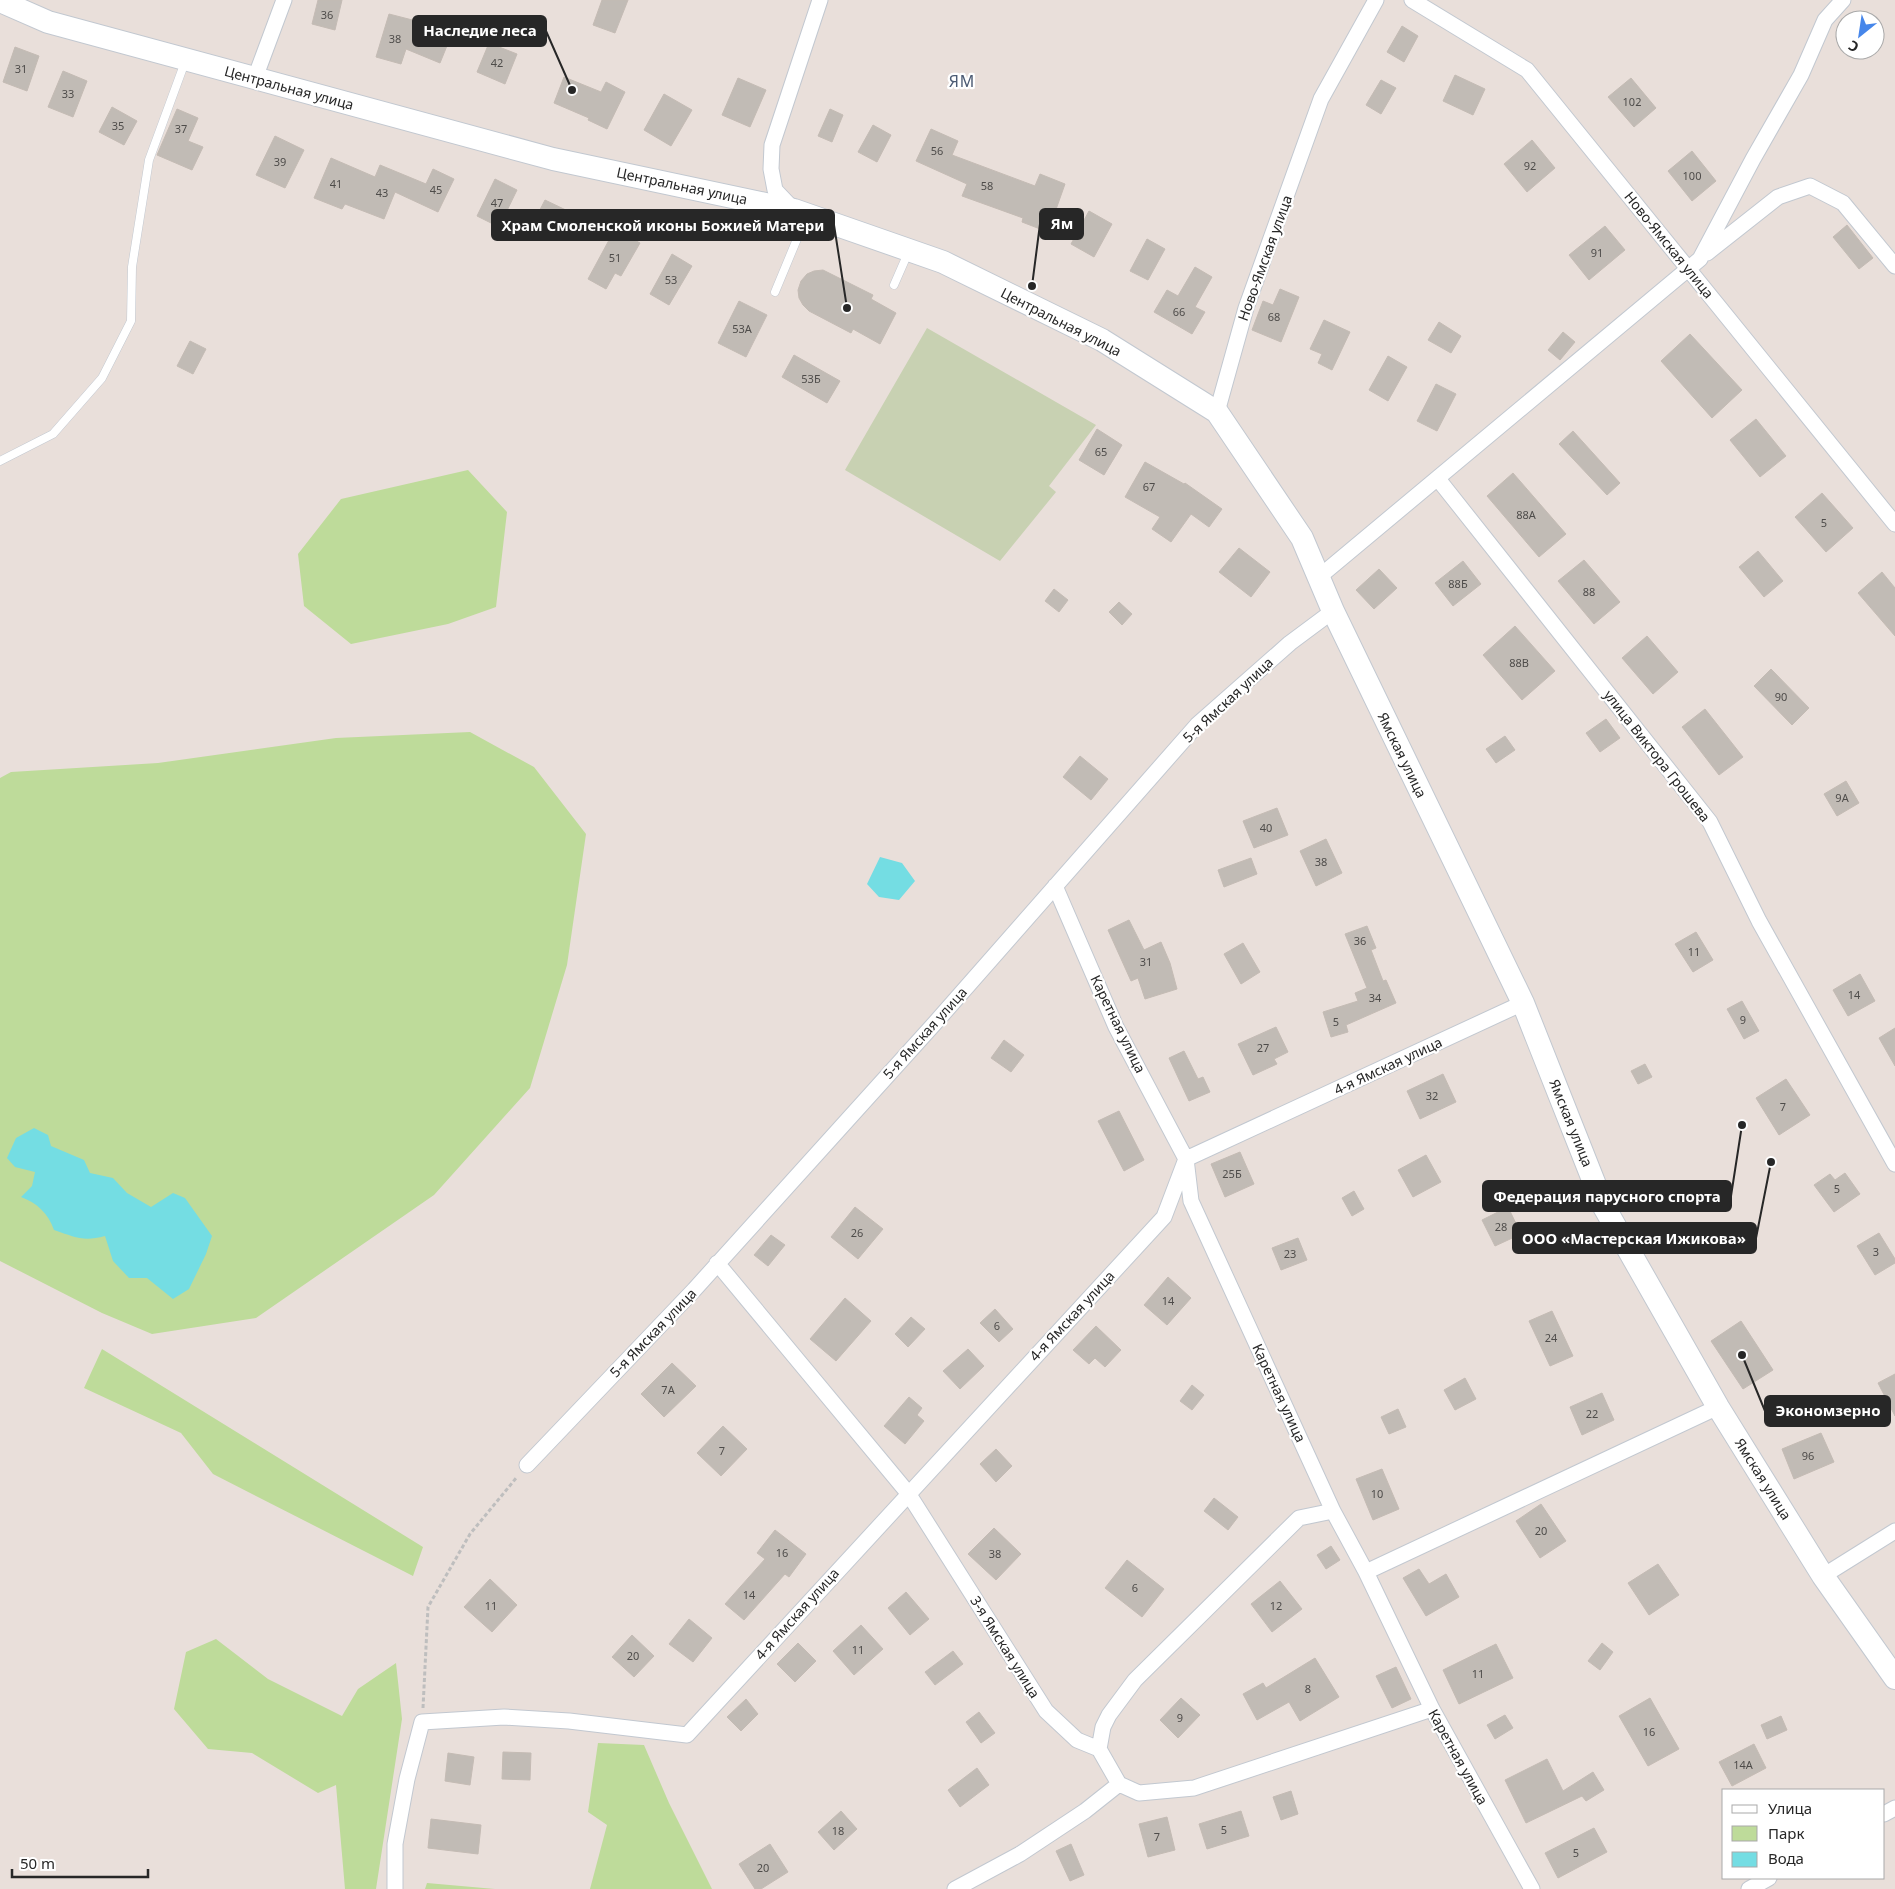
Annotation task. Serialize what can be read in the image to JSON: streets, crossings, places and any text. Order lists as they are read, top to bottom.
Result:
{
  "streets": {
    "street": [
      "Центральная улица",
      "Ново-Ямская улица",
      "5-я Ямская улица",
      "Ямская улица",
      "улица Виктора Грошева",
      "Каретная улица",
      "4-я Ямская улица",
      "3-я Ямская улица"
    ]
  },
  "crossings": [
    ["Центральная улица", "Ново-Ямская улица"],
    ["Центральная улица", "Ямская улица"],
    ["5-я Ямская улица", "Ямская улица"],
    ["5-я Ямская улица", "Каретная улица"],
    ["5-я Ямская улица", "3-я Ямская улица"],
    ["Ямская улица", "4-я Ямская улица"],
    ["Каретная улица", "4-я Ямская улица"],
    ["4-я Ямская улица", "3-я Ямская улица"]
  ],
  "districts": ["ЯМ"],
  "places": [
    "Наследие леса",
    "Ям",
    "Храм Смоленской иконы Божией Матери",
    "Федерация парусного спорта",
    "ООО «Мастерская Ижикова»",
    "Экономзерно"
  ],
  "house_numbers": [
    "36",
    "38",
    "42",
    "31",
    "33",
    "102",
    "35",
    "37",
    "56",
    "39",
    "92",
    "100",
    "41",
    "58",
    "45",
    "43",
    "47",
    "91",
    "51",
    "53",
    "66",
    "68",
    "53А",
    "53Б",
    "65",
    "67",
    "88А",
    "5",
    "88Б",
    "88",
    "88В",
    "90",
    "9А",
    "40",
    "38",
    "36",
    "11",
    "31",
    "14",
    "34",
    "9",
    "5",
    "27",
    "32",
    "7",
    "25Б",
    "5",
    "28",
    "26",
    "3",
    "23",
    "14",
    "6",
    "24",
    "7А",
    "22",
    "7",
    "96",
    "10",
    "20",
    "16",
    "38",
    "6",
    "14",
    "11",
    "12",
    "11",
    "20",
    "11",
    "8",
    "9",
    "16",
    "14А",
    "5",
    "18",
    "7",
    "5",
    "20"
  ],
  "legend": ["Улица", "Парк", "Вода"],
  "scale_bar": "50 m",
  "north": "bottom left"
}
